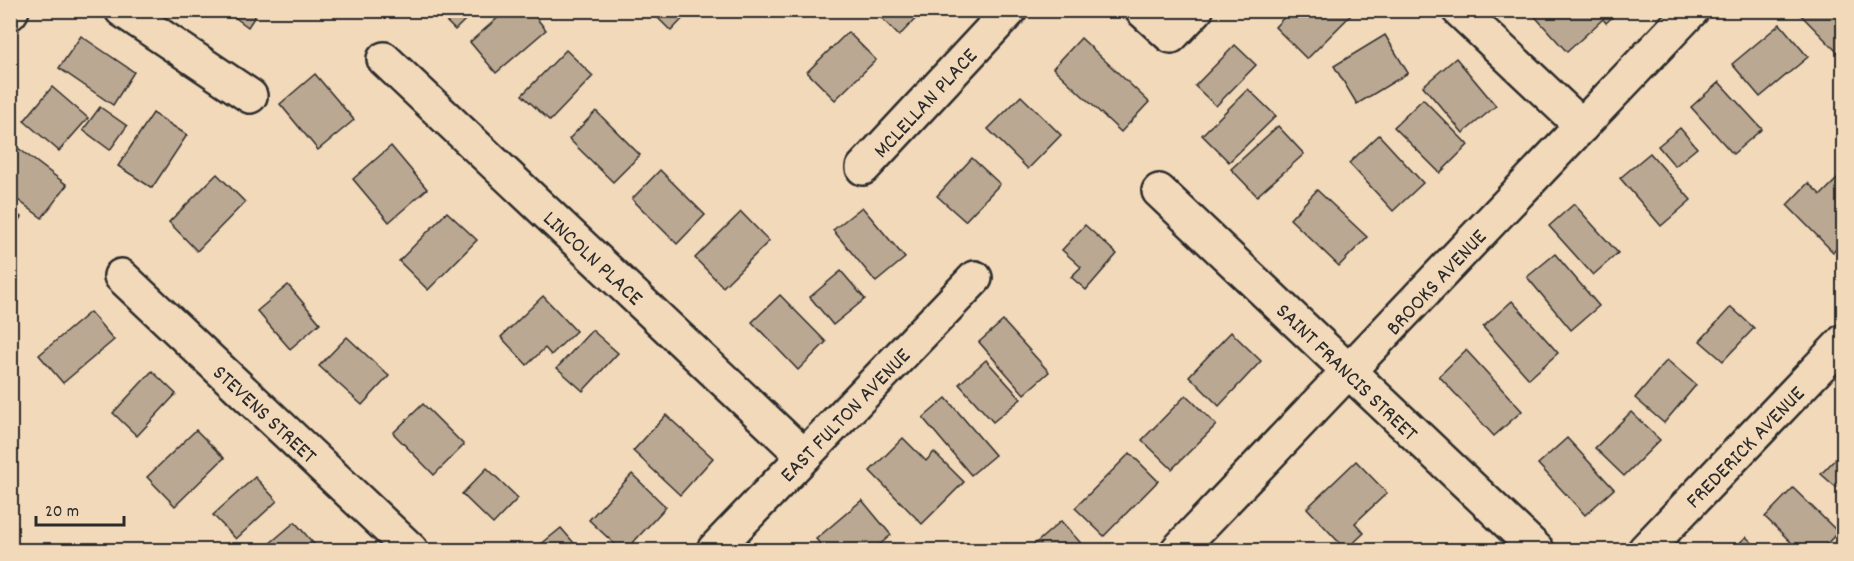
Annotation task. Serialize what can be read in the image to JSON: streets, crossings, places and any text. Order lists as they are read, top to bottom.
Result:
{
  "streets": {
    "street": [
      "MCLELLAN PLACE",
      "LINCOLN PLACE",
      "BROOKS AVENUE",
      "SAINT FRANCIS STREET",
      "STEVENS STREET",
      "EAST FULTON AVENUE",
      "FREDERICK AVENUE"
    ]
  },
  "crossings": [
    ["LINCOLN PLACE", "EAST FULTON AVENUE"],
    ["BROOKS AVENUE", "SAINT FRANCIS STREET"]
  ],
  "scale_bar": "20 m"
}
